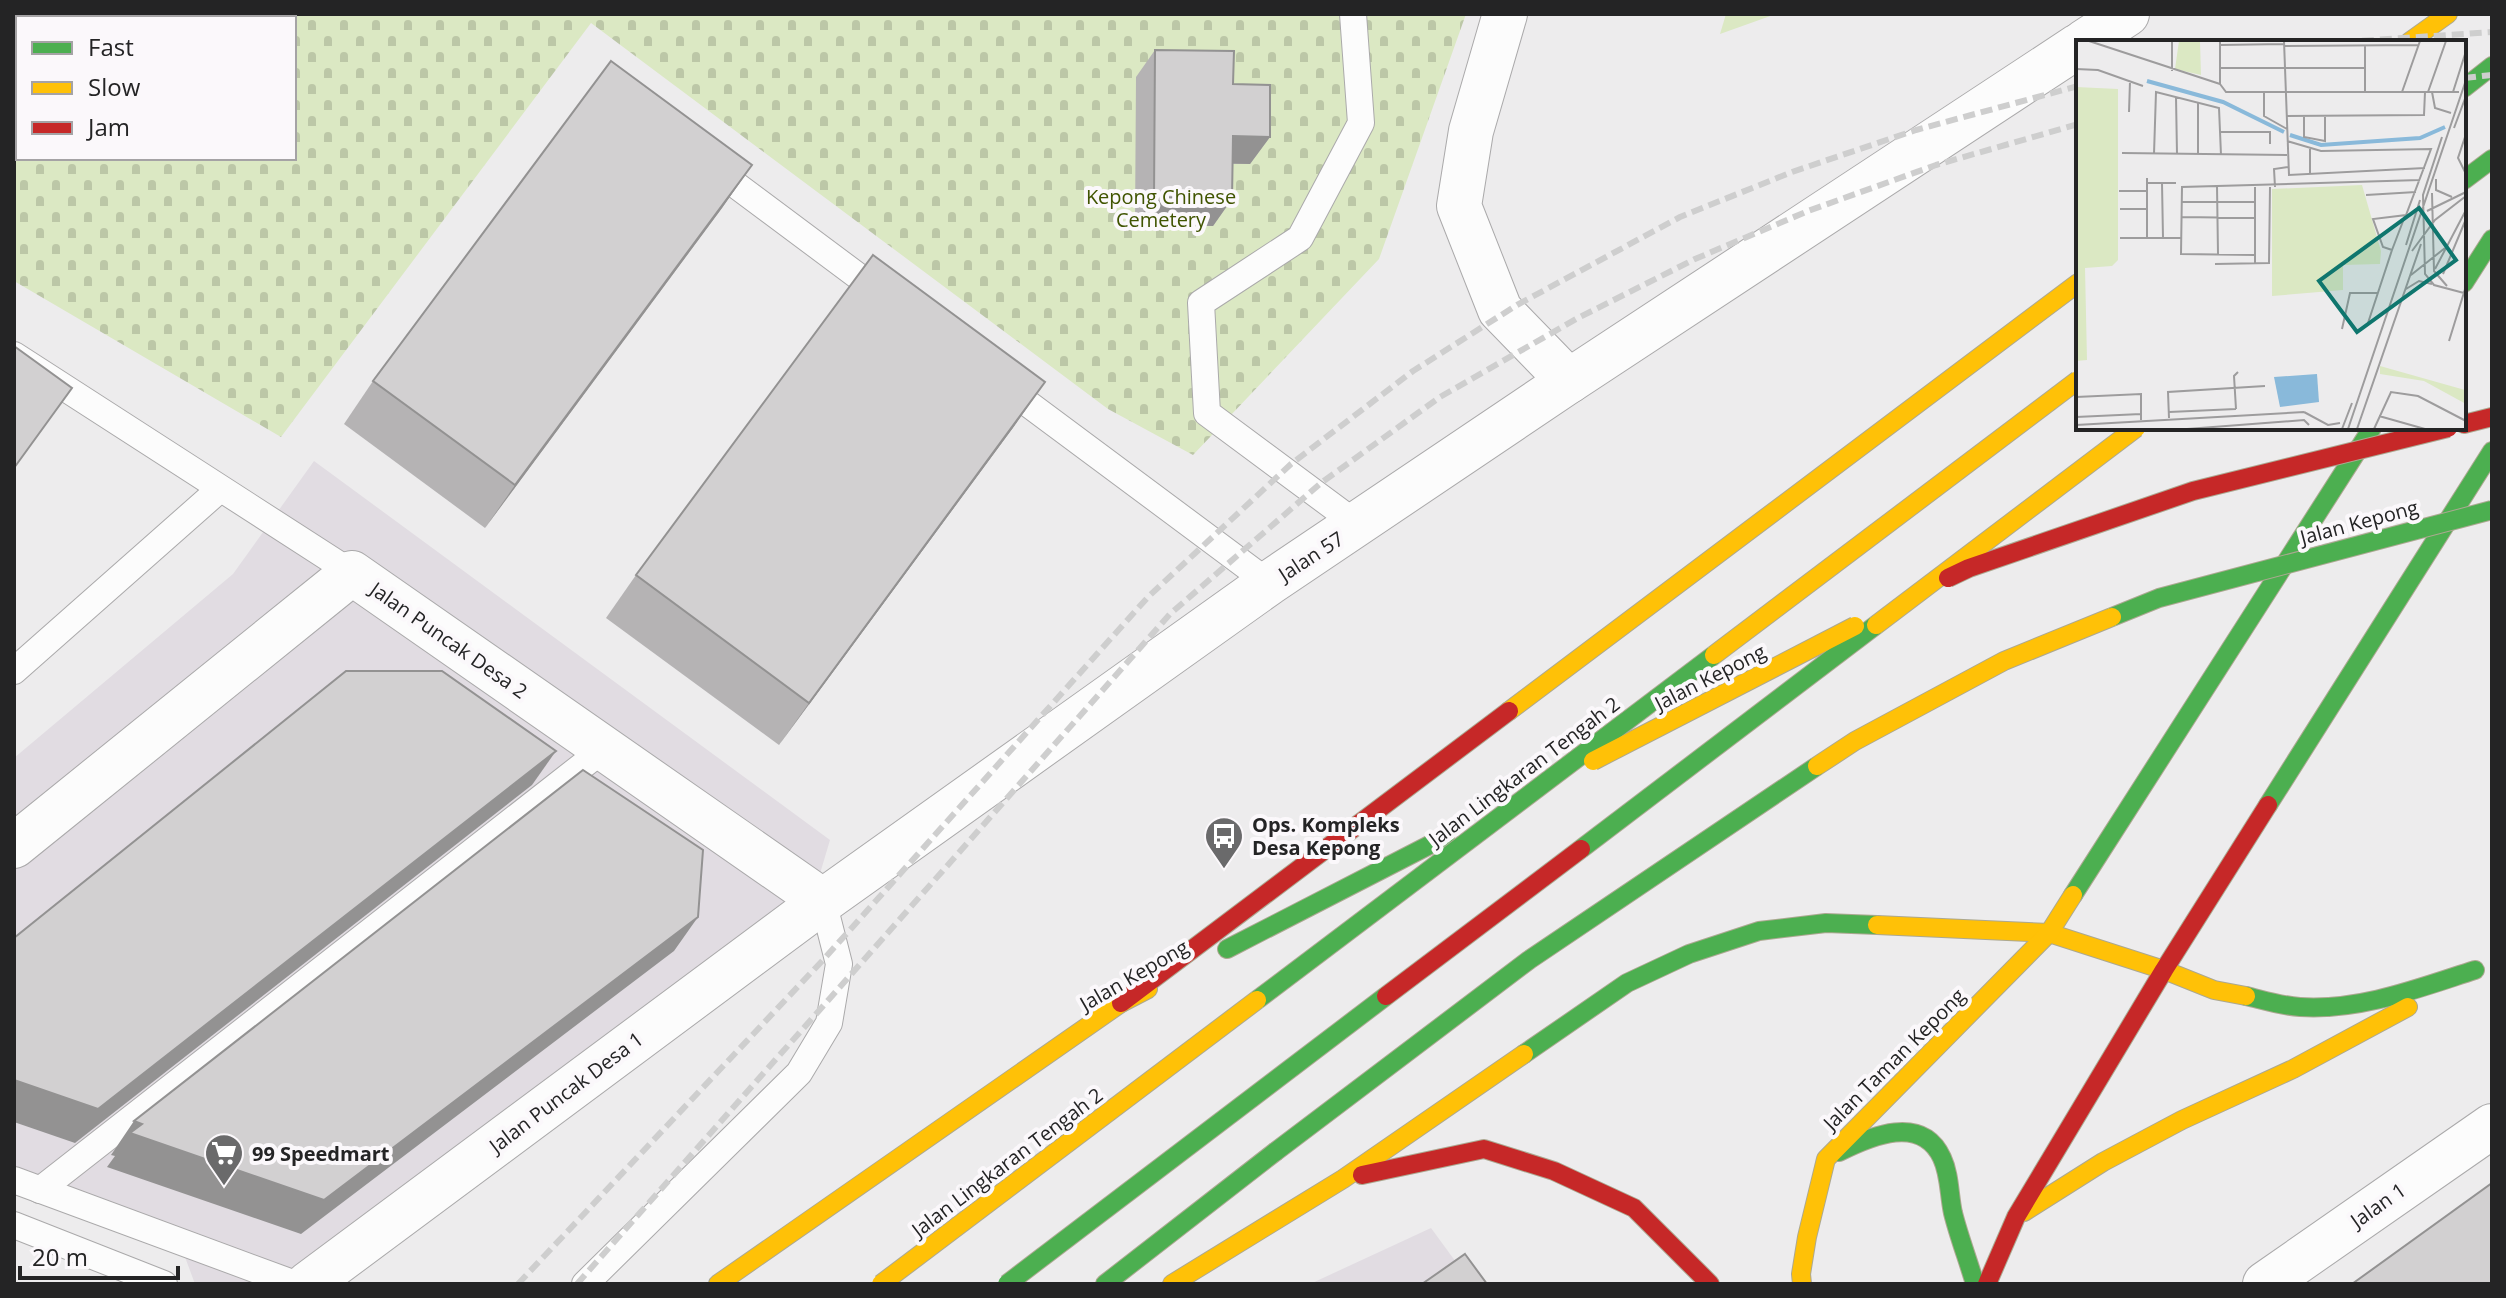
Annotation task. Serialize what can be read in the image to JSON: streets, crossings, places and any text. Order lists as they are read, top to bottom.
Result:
{
  "streets": {
    "main road": ["Jalan Kepong", "Jalan Lingkaran Tengah 2", "Jalan Taman Kepong"],
    "street": [
      "Jalan 57",
      "Jalan Puncak Desa 2",
      "Jalan Puncak Desa 1",
      "Jalan 1"
    ]
  },
  "crossings": [
    ["Jalan 57", "Jalan Puncak Desa 2"],
    ["Jalan 57", "Jalan Puncak Desa 1"],
    ["Jalan Puncak Desa 2", "Jalan Puncak Desa 1"]
  ],
  "parks": ["Kepong Chinese Cemetery"],
  "places": {
    "bus stop": ["Ops. Kompleks Desa Kepong"],
    "supermarket": ["99 Speedmart"]
  },
  "legend": ["Fast", "Slow", "Jam"],
  "scale_bar": "20 m"
}
